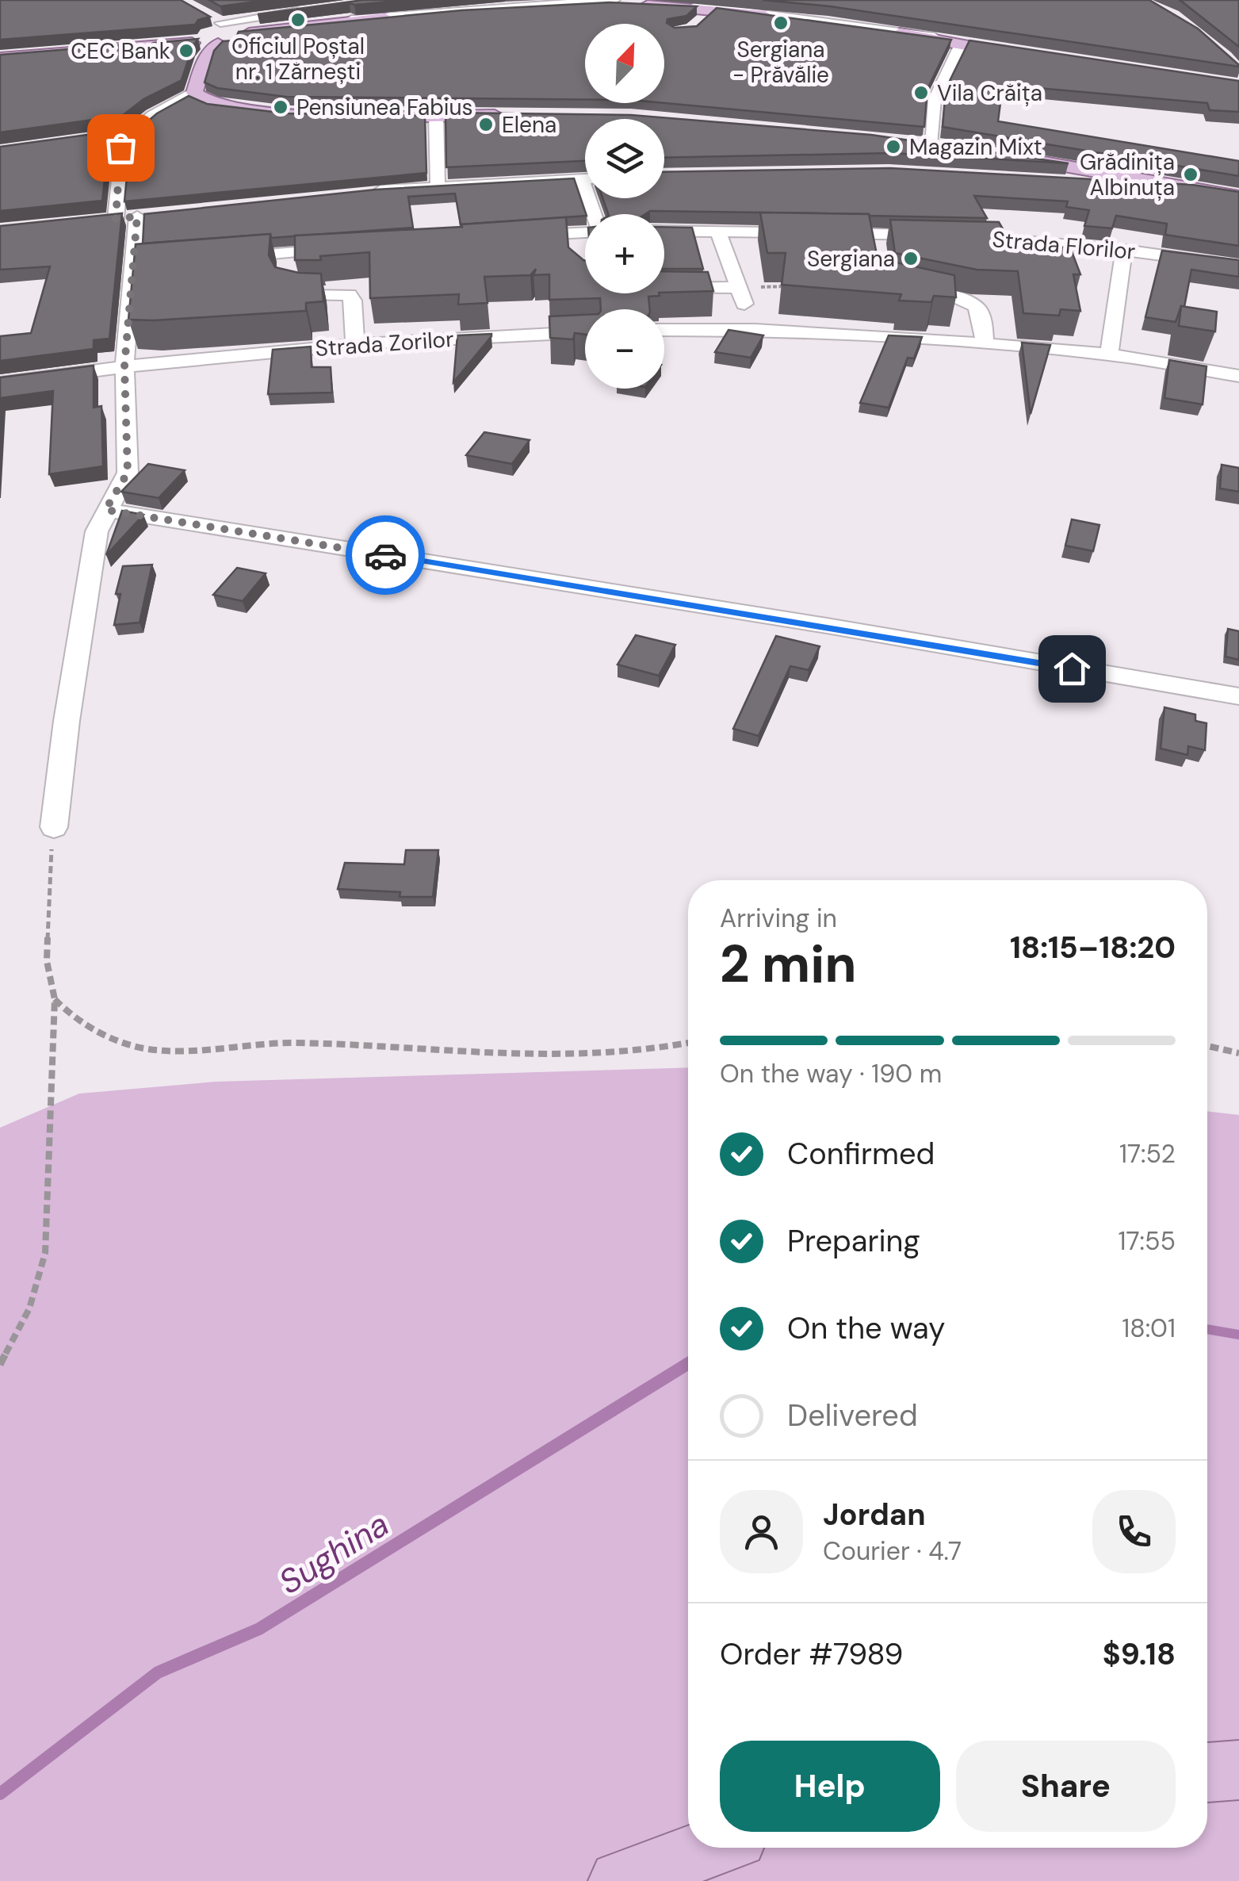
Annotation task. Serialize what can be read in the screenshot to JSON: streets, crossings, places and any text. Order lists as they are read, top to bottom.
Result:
{
  "streets": {
    "street": ["Strada Florilor", "Strada Zorilor"]
  },
  "water": ["Sughina"],
  "places": [
    "Oficiul Poștal nr. 1 Zărnești",
    "Sergiana - Prăvălie",
    "CEC Bank",
    "Vila Crăița",
    "Pensiunea Fabius",
    "Elena",
    "Magazin Mixt",
    "Grădinița Albinuța",
    "Sergiana"
  ],
  "north": "top right",
  "page": {
    "map_buttons": ["+", "−"],
    "heading": ["2 min", "Arriving in", "18:15–18:20"],
    "panel": [
      "Jordan",
      "Courier · 4.7",
      "Order #7989",
      "$9.18"
    ],
    "bar": "On the way · 190 m",
    "list": [
      ["Confirmed", "17:52"],
      ["Preparing", "17:55"],
      ["On the way", "18:01"],
      "Delivered"
    ],
    "buttons": ["Help", "Share"]
  }
}
